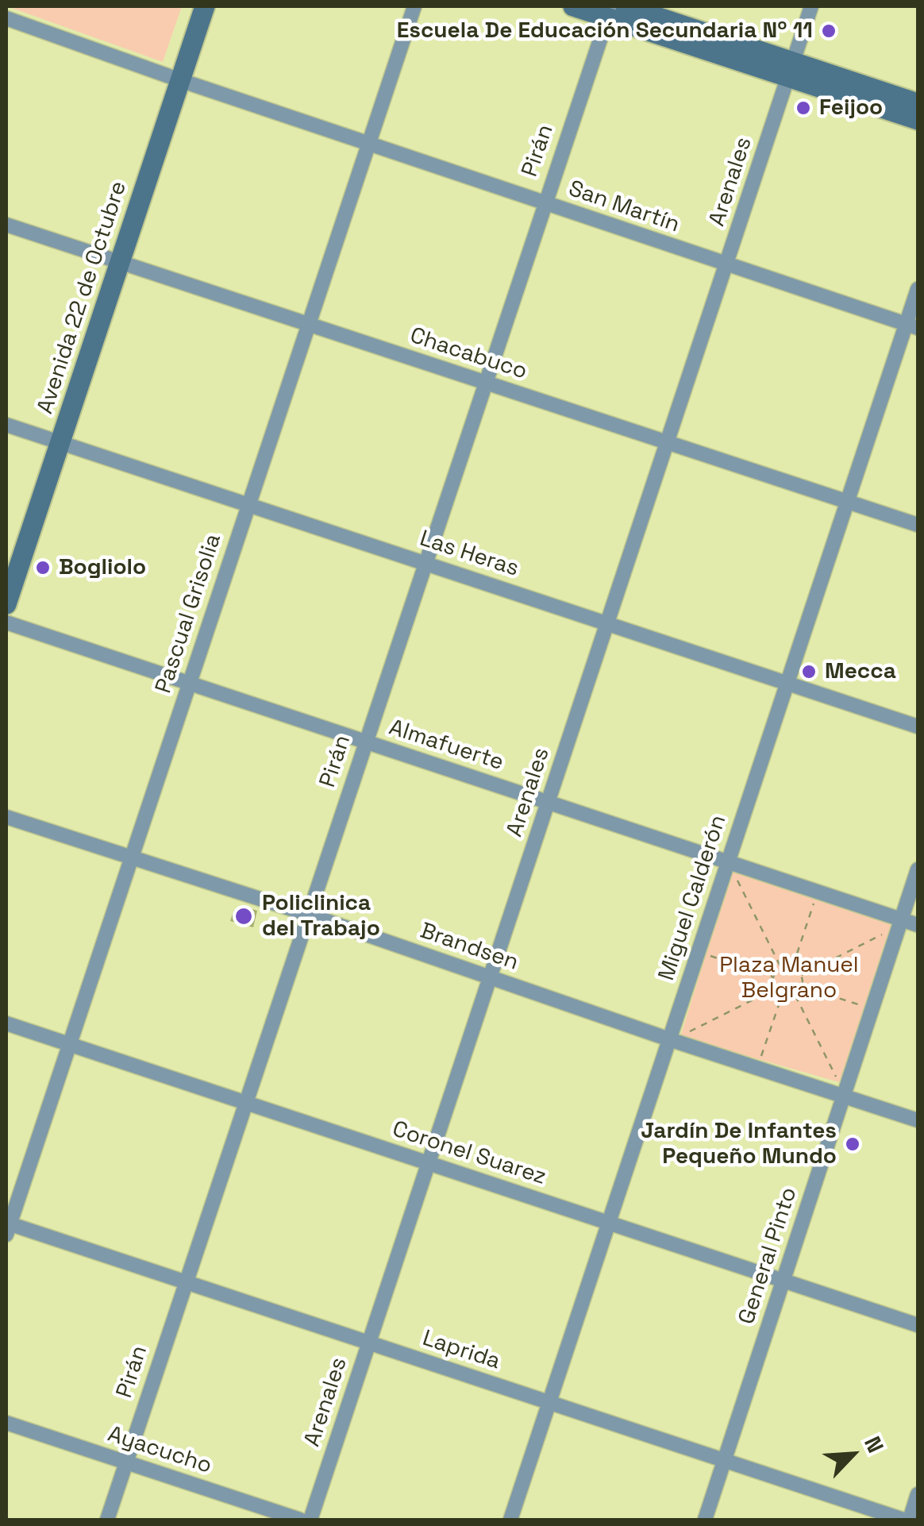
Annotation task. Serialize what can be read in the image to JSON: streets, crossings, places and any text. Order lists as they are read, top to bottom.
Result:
{
  "streets": {
    "main road": ["Avenida 22 de Octubre"],
    "street": [
      "Pirán",
      "Arenales",
      "San Martín",
      "Chacabuco",
      "Las Heras",
      "Pascual Grisolia",
      "Almafuerte",
      "Miguel Calderón",
      "Brandsen",
      "Coronel Suarez",
      "General Pinto",
      "Laprida",
      "Ayacucho"
    ]
  },
  "crossings": [
    ["Pirán", "San Martín"],
    ["Pirán", "Chacabuco"],
    ["Pirán", "Las Heras"],
    ["Pirán", "Almafuerte"],
    ["Pirán", "Brandsen"],
    ["Pirán", "Coronel Suarez"],
    ["Pirán", "Laprida"],
    ["Pirán", "Ayacucho"],
    ["Arenales", "San Martín"],
    ["Arenales", "Chacabuco"],
    ["Arenales", "Las Heras"],
    ["Arenales", "Almafuerte"],
    ["Arenales", "Brandsen"],
    ["Arenales", "Coronel Suarez"],
    ["Arenales", "Laprida"],
    ["San Martín", "Avenida 22 de Octubre"],
    ["San Martín", "Pascual Grisolia"],
    ["San Martín", "Miguel Calderón"],
    ["Avenida 22 de Octubre", "Chacabuco"],
    ["Avenida 22 de Octubre", "Las Heras"],
    ["Chacabuco", "Pascual Grisolia"],
    ["Chacabuco", "Miguel Calderón"],
    ["Las Heras", "Pascual Grisolia"],
    ["Las Heras", "Miguel Calderón"],
    ["Pascual Grisolia", "Almafuerte"],
    ["Pascual Grisolia", "Brandsen"],
    ["Pascual Grisolia", "Coronel Suarez"],
    ["Pascual Grisolia", "Laprida"],
    ["Almafuerte", "Miguel Calderón"],
    ["Almafuerte", "General Pinto"],
    ["Miguel Calderón", "Brandsen"],
    ["Miguel Calderón", "Coronel Suarez"],
    ["Miguel Calderón", "Laprida"],
    ["Brandsen", "General Pinto"],
    ["Coronel Suarez", "General Pinto"],
    ["General Pinto", "Laprida"]
  ],
  "parks": ["Plaza Manuel Belgrano"],
  "places": [
    "Escuela De Educación Secundaria Nº 11",
    "Feijoo",
    "Bogliolo",
    "Mecca",
    "Policlinica del Trabajo",
    "Jardín De Infantes Pequeño Mundo"
  ],
  "north": "top right"
}
